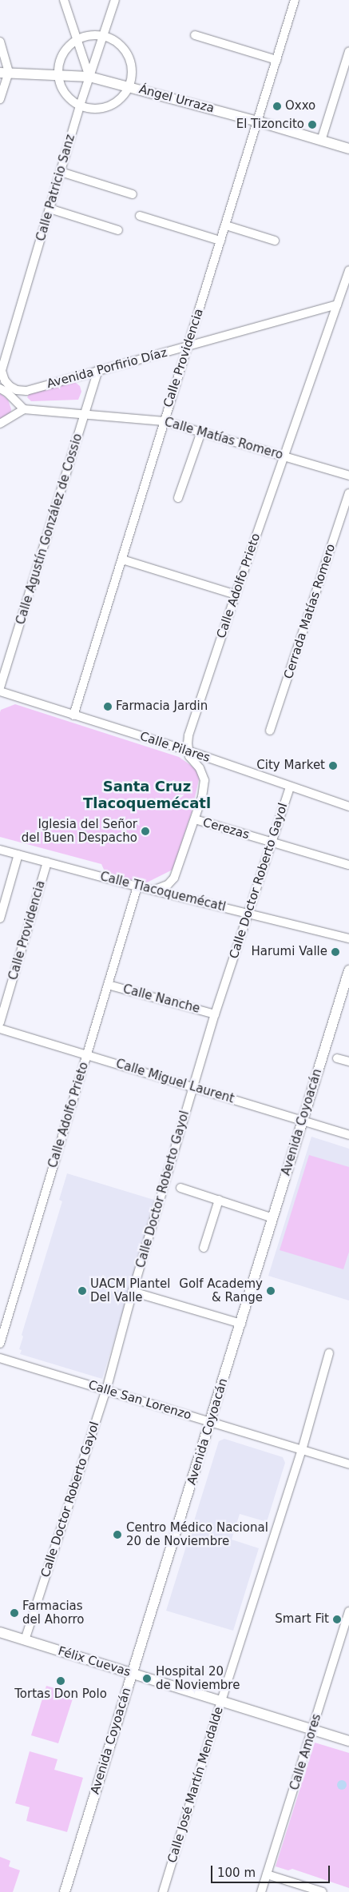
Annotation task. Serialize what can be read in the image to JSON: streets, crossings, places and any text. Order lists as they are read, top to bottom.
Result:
{
  "streets": {
    "main road": ["Ángel Urraza", "Avenida Coyoacán", "Félix Cuevas"],
    "street": [
      "Calle Patricio Sanz",
      "Calle Providencia",
      "Avenida Porfirio Díaz",
      "Calle Matías Romero",
      "Calle Agustín González de Cossio",
      "Calle Adolfo Prieto",
      "Cerrada Matías Romero",
      "Calle Pilares",
      "Cerezas",
      "Calle Doctor Roberto Gayol",
      "Calle Tlacoquemécatl",
      "Calle Nanche",
      "Calle Miguel Laurent",
      "Calle San Lorenzo",
      "Calle Amores",
      "Calle José Martín Mendalde"
    ]
  },
  "crossings": [
    ["Ángel Urraza", "Calle Patricio Sanz"],
    ["Ángel Urraza", "Calle Providencia"],
    ["Calle Patricio Sanz", "Avenida Porfirio Díaz"],
    ["Calle Providencia", "Avenida Porfirio Díaz"],
    ["Calle Providencia", "Calle Matías Romero"],
    ["Calle Providencia", "Calle Pilares"],
    ["Calle Providencia", "Calle Tlacoquemécatl"],
    ["Avenida Porfirio Díaz", "Calle Agustín González de Cossio"],
    ["Avenida Porfirio Díaz", "Calle Adolfo Prieto"],
    ["Calle Matías Romero", "Calle Agustín González de Cossio"],
    ["Calle Matías Romero", "Calle Adolfo Prieto"],
    ["Calle Adolfo Prieto", "Calle Pilares"],
    ["Calle Adolfo Prieto", "Calle Tlacoquemécatl"],
    ["Calle Adolfo Prieto", "Calle Nanche"],
    ["Calle Adolfo Prieto", "Calle Miguel Laurent"],
    ["Calle Pilares", "Calle Doctor Roberto Gayol"],
    ["Cerezas", "Calle Doctor Roberto Gayol"],
    ["Calle Doctor Roberto Gayol", "Calle Tlacoquemécatl"],
    ["Calle Doctor Roberto Gayol", "Calle Nanche"],
    ["Calle Doctor Roberto Gayol", "Calle Miguel Laurent"],
    ["Calle Doctor Roberto Gayol", "Calle San Lorenzo"],
    ["Calle Doctor Roberto Gayol", "Félix Cuevas"],
    ["Calle Miguel Laurent", "Avenida Coyoacán"],
    ["Avenida Coyoacán", "Calle San Lorenzo"],
    ["Avenida Coyoacán", "Félix Cuevas"],
    ["Calle San Lorenzo", "Calle José Martín Mendalde"],
    ["Félix Cuevas", "Calle Amores"],
    ["Félix Cuevas", "Calle José Martín Mendalde"]
  ],
  "districts": ["Santa Cruz Tlacoquemécatl"],
  "places": [
    "Oxxo",
    "El Tizoncito",
    "Farmacia Jardin",
    "City Market",
    "Iglesia del Señor del Buen Despacho",
    "Harumi Valle",
    "UACM Plantel Del Valle",
    "Golf Academy & Range",
    "Centro Médico Nacional 20 de Noviembre",
    "Farmacias del Ahorro",
    "Smart Fit",
    "Hospital 20 de Noviembre",
    "Tortas Don Polo"
  ],
  "scale_bar": "100 m"
}
